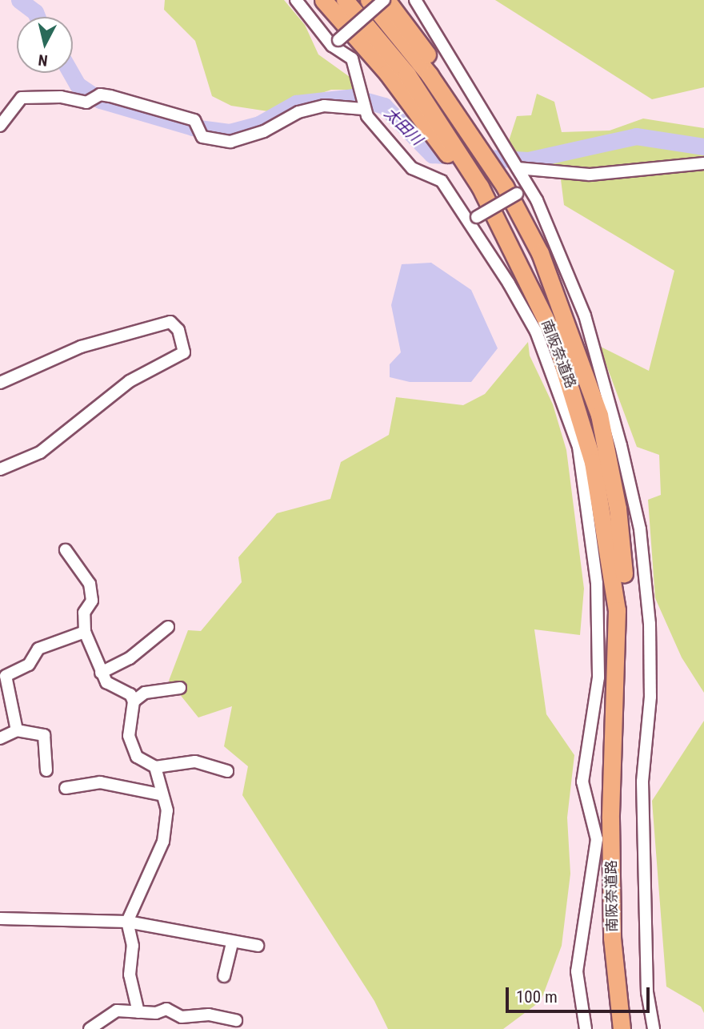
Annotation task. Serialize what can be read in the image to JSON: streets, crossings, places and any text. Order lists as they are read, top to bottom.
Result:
{
  "streets": {
    "highway": ["南阪奈道路"]
  },
  "water": ["太田川"],
  "scale_bar": "100 m",
  "north": "bottom"
}
